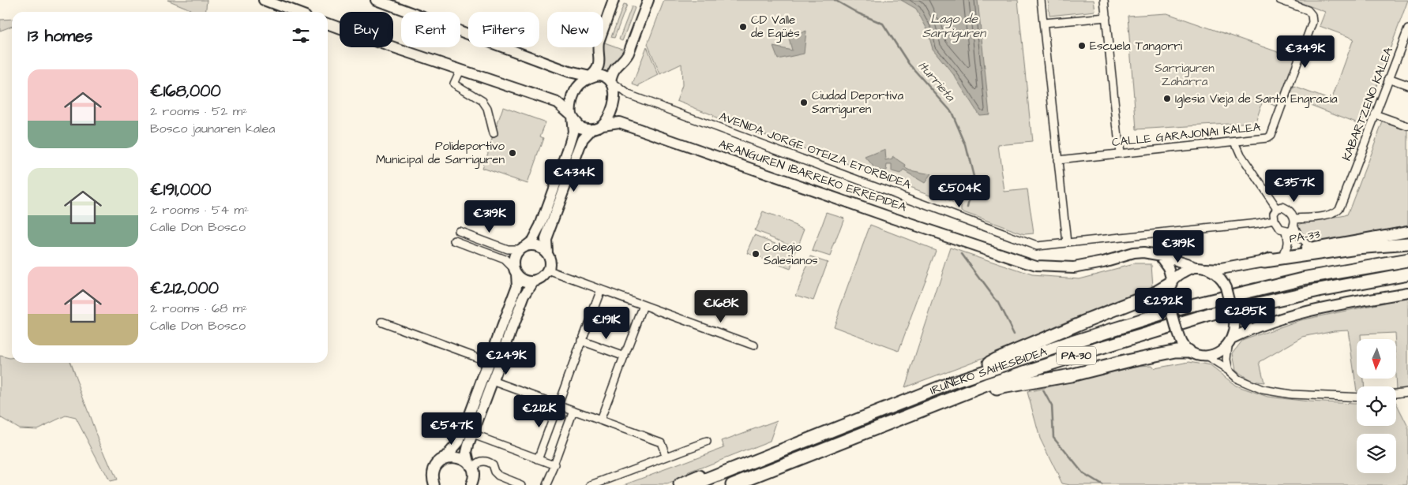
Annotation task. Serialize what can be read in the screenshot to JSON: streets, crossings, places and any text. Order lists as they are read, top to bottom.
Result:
{
  "streets": {
    "highway": ["PA-30", "IRUÑEKO SAIHESBIDEA"],
    "street": [
      "KABARTZENO KALEA",
      "CALLE GARAJONAI KALEA",
      "AVENIDA JORGE OTEIZA ETORBIDEA",
      "ARANGUREN IBARREKO ERREPIDEA",
      "PA-33"
    ]
  },
  "crossings": [
    ["ARANGUREN IBARREKO ERREPIDEA", "PA-33"]
  ],
  "water": ["Lago de Sarriguren", "Iturrieta"],
  "parks": ["Sarriguren Zaharra"],
  "places": [
    "CD Valle de Egüés",
    "Escuela Tangorri",
    "Iglesia Vieja de Santa Engracia",
    "Ciudad Deportiva Sarriguren",
    "Polideportivo Municipal de Sarriguren",
    "Colegio Salesianos"
  ],
  "north": "bottom",
  "page": {
    "chip": [
      "Buy",
      "Rent",
      "Filters",
      "New"
    ],
    "heading": "13 homes",
    "price": [
      "€349K",
      "€434K",
      "€357K",
      "€504K",
      "€319K",
      "€319K",
      "€292K",
      "€168K",
      "€285K",
      "€191K",
      "€249K",
      "€212K",
      "€547K"
    ],
    "list": [
      {
        "name": "€168,000",
        "note": "2 rooms · 52 m² · Bosco jaunaren kalea"
      },
      {
        "name": "€191,000",
        "note": "2 rooms · 54 m² · Calle Don Bosco"
      },
      {
        "name": "€212,000",
        "note": "2 rooms · 68 m² · Calle Don Bosco"
      }
    ]
  }
}
